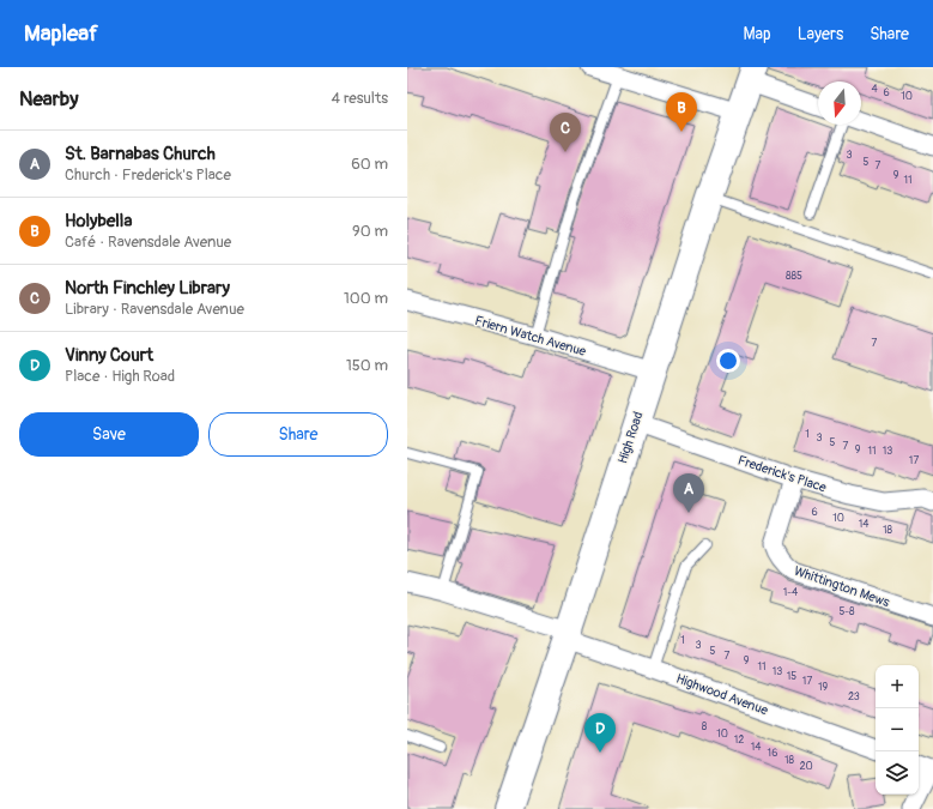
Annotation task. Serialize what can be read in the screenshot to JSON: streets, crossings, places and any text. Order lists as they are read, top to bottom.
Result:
{
  "streets": {
    "main road": ["High Road"],
    "street": [
      "Friern Watch Avenue",
      "Frederick's Place",
      "Whittington Mews",
      "Highwood Avenue"
    ]
  },
  "crossings": [
    ["Friern Watch Avenue", "High Road"],
    ["High Road", "Frederick's Place"],
    ["High Road", "Highwood Avenue"],
    ["Frederick's Place", "Whittington Mews"]
  ],
  "house_numbers": [
    "4",
    "6",
    "10",
    "3",
    "5",
    "7",
    "9",
    "11",
    "885",
    "7",
    "1",
    "3",
    "5",
    "7",
    "9",
    "11",
    "13",
    "17",
    "6",
    "10",
    "14",
    "18",
    "1-4",
    "5-8",
    "1",
    "3",
    "5",
    "7",
    "9",
    "11",
    "13",
    "15",
    "17",
    "19",
    "23",
    "8",
    "10",
    "12",
    "14",
    "16",
    "18",
    "20"
  ],
  "north": "bottom",
  "page": {
    "header": "Mapleaf",
    "nav": ["Map", "Layers", "Share"],
    "heading": ["Nearby", "4 results"],
    "pins": [
      "B",
      "C",
      "A",
      "D"
    ],
    "list": [
      {
        "mark": "A",
        "name": "St. Barnabas Church",
        "note": "Church · Frederick's Place",
        "value": "60 m"
      },
      {
        "mark": "B",
        "name": "Holybella",
        "note": "Café · Ravensdale Avenue",
        "value": "90 m"
      },
      {
        "mark": "C",
        "name": "North Finchley Library",
        "note": "Library · Ravensdale Avenue",
        "value": "100 m"
      },
      {
        "mark": "D",
        "name": "Vinny Court",
        "note": "Place · High Road",
        "value": "150 m"
      }
    ],
    "buttons": ["Save", "Share"],
    "map_buttons": ["+", "−"]
  }
}
